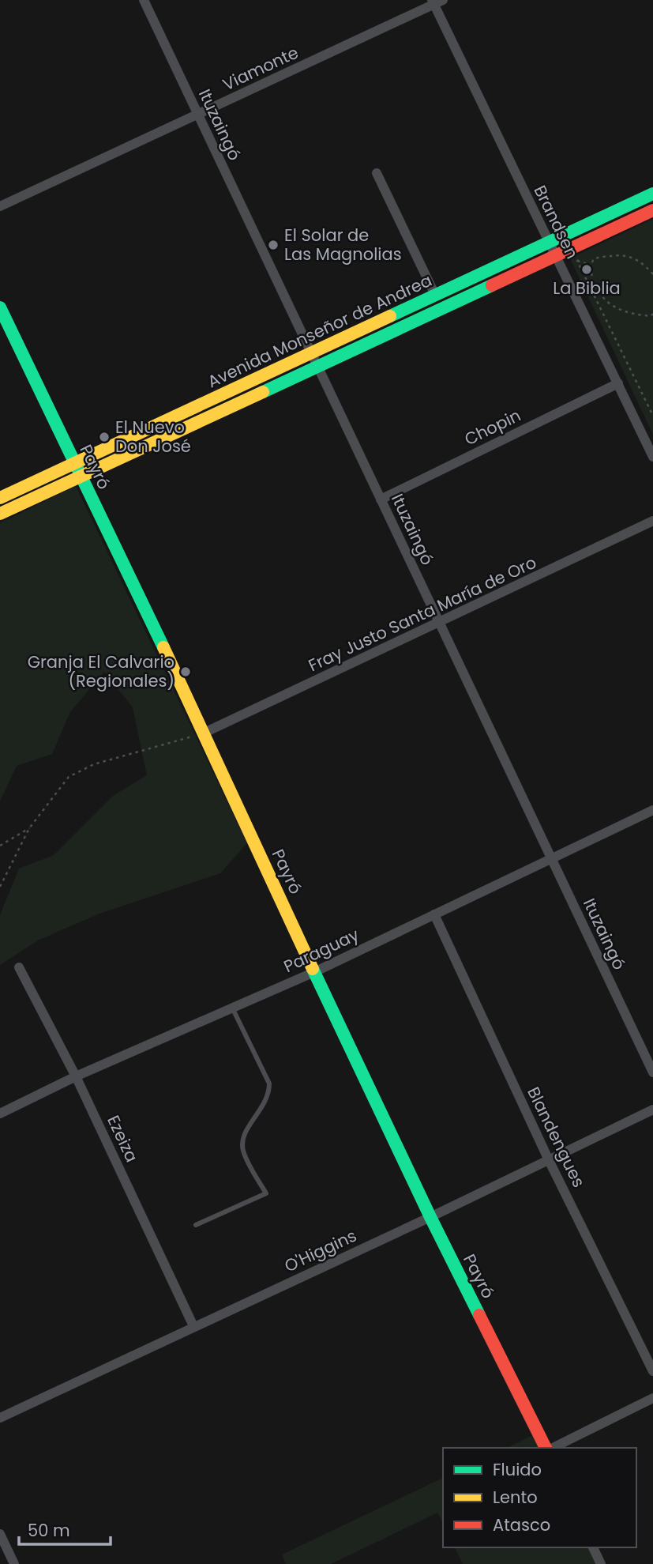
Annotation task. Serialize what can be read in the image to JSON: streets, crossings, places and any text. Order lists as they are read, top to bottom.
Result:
{
  "streets": {
    "street": [
      "Viamonte",
      "Ituzaingó",
      "Brandsen",
      "Avenida Monseñor de Andrea",
      "Chopin",
      "Payró",
      "Fray Justo Santa María de Oro",
      "Paraguay",
      "Blandengues",
      "Ezeiza",
      "O'Higgins"
    ]
  },
  "crossings": [
    ["Viamonte", "Ituzaingó"],
    ["Viamonte", "Brandsen"],
    ["Ituzaingó", "Avenida Monseñor de Andrea"],
    ["Ituzaingó", "Chopin"],
    ["Ituzaingó", "Fray Justo Santa María de Oro"],
    ["Ituzaingó", "Paraguay"],
    ["Brandsen", "Avenida Monseñor de Andrea"],
    ["Brandsen", "Chopin"],
    ["Avenida Monseñor de Andrea", "Payró"],
    ["Payró", "Fray Justo Santa María de Oro"],
    ["Payró", "Paraguay"],
    ["Payró", "O'Higgins"],
    ["Paraguay", "Blandengues"],
    ["Paraguay", "Ezeiza"],
    ["Blandengues", "O'Higgins"],
    ["Ezeiza", "O'Higgins"]
  ],
  "places": [
    "El Solar de Las Magnolias",
    "La Biblia",
    "El Nuevo Don José",
    "Granja El Calvario (Regionales)"
  ],
  "legend": ["Fluido", "Lento", "Atasco"],
  "scale_bar": "50 m"
}
